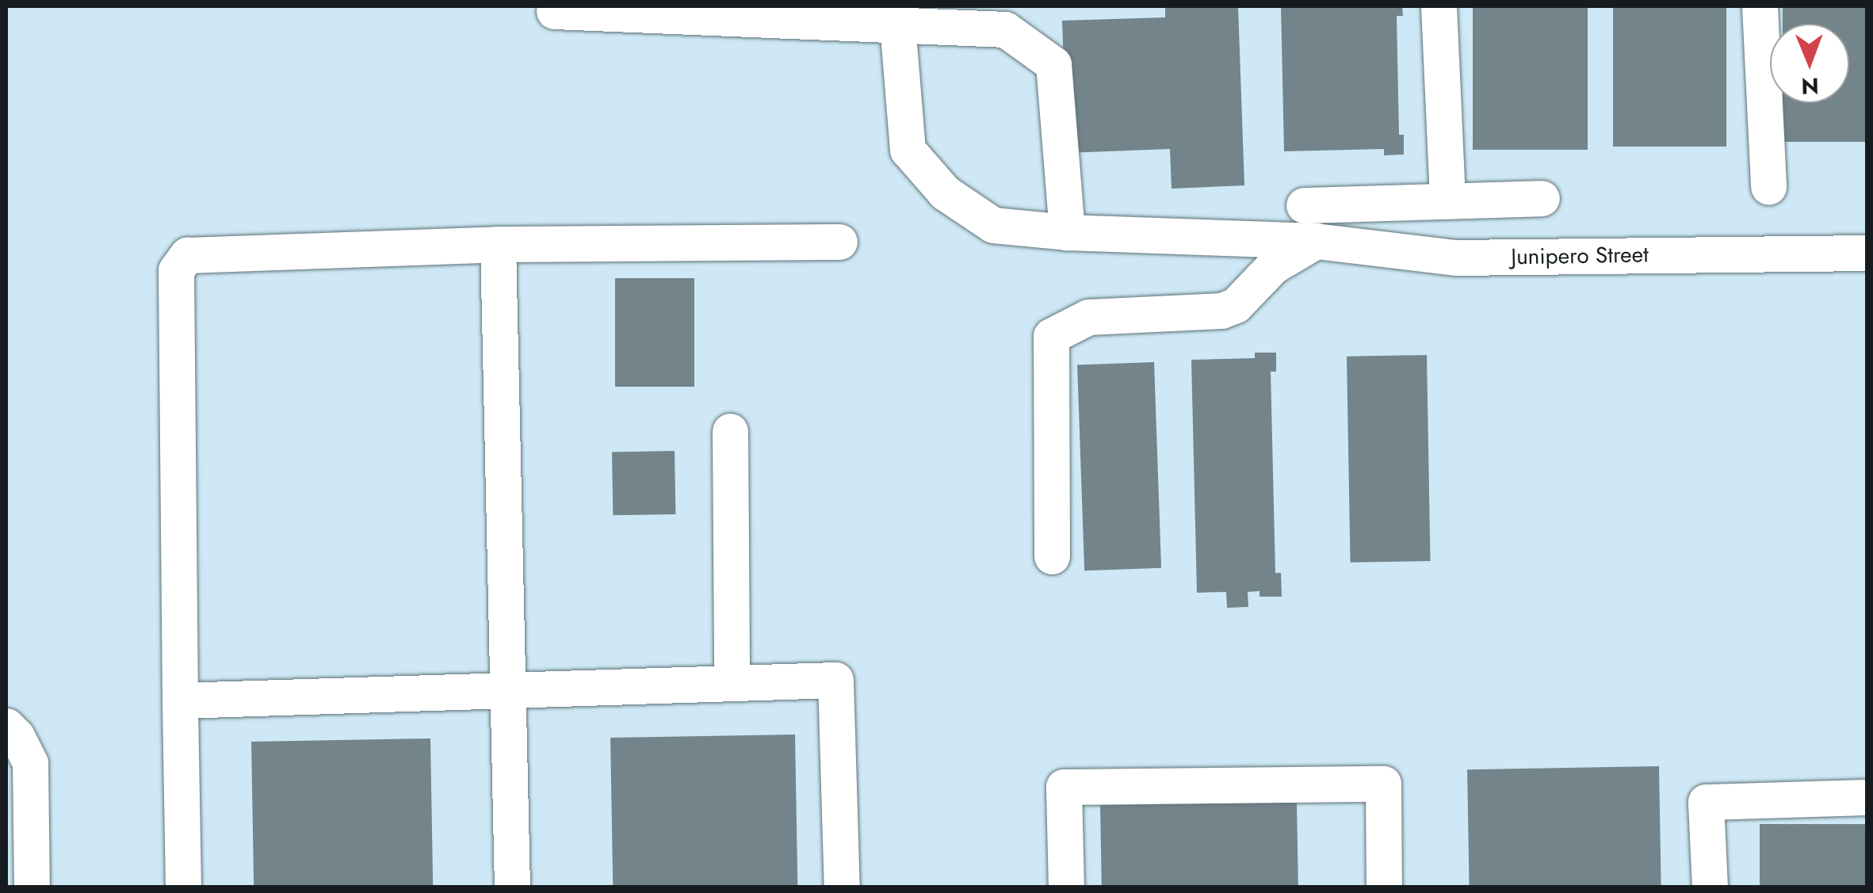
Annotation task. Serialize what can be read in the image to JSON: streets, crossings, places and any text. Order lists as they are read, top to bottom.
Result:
{
  "streets": {
    "street": ["Junipero Street"]
  },
  "north": "bottom"
}
